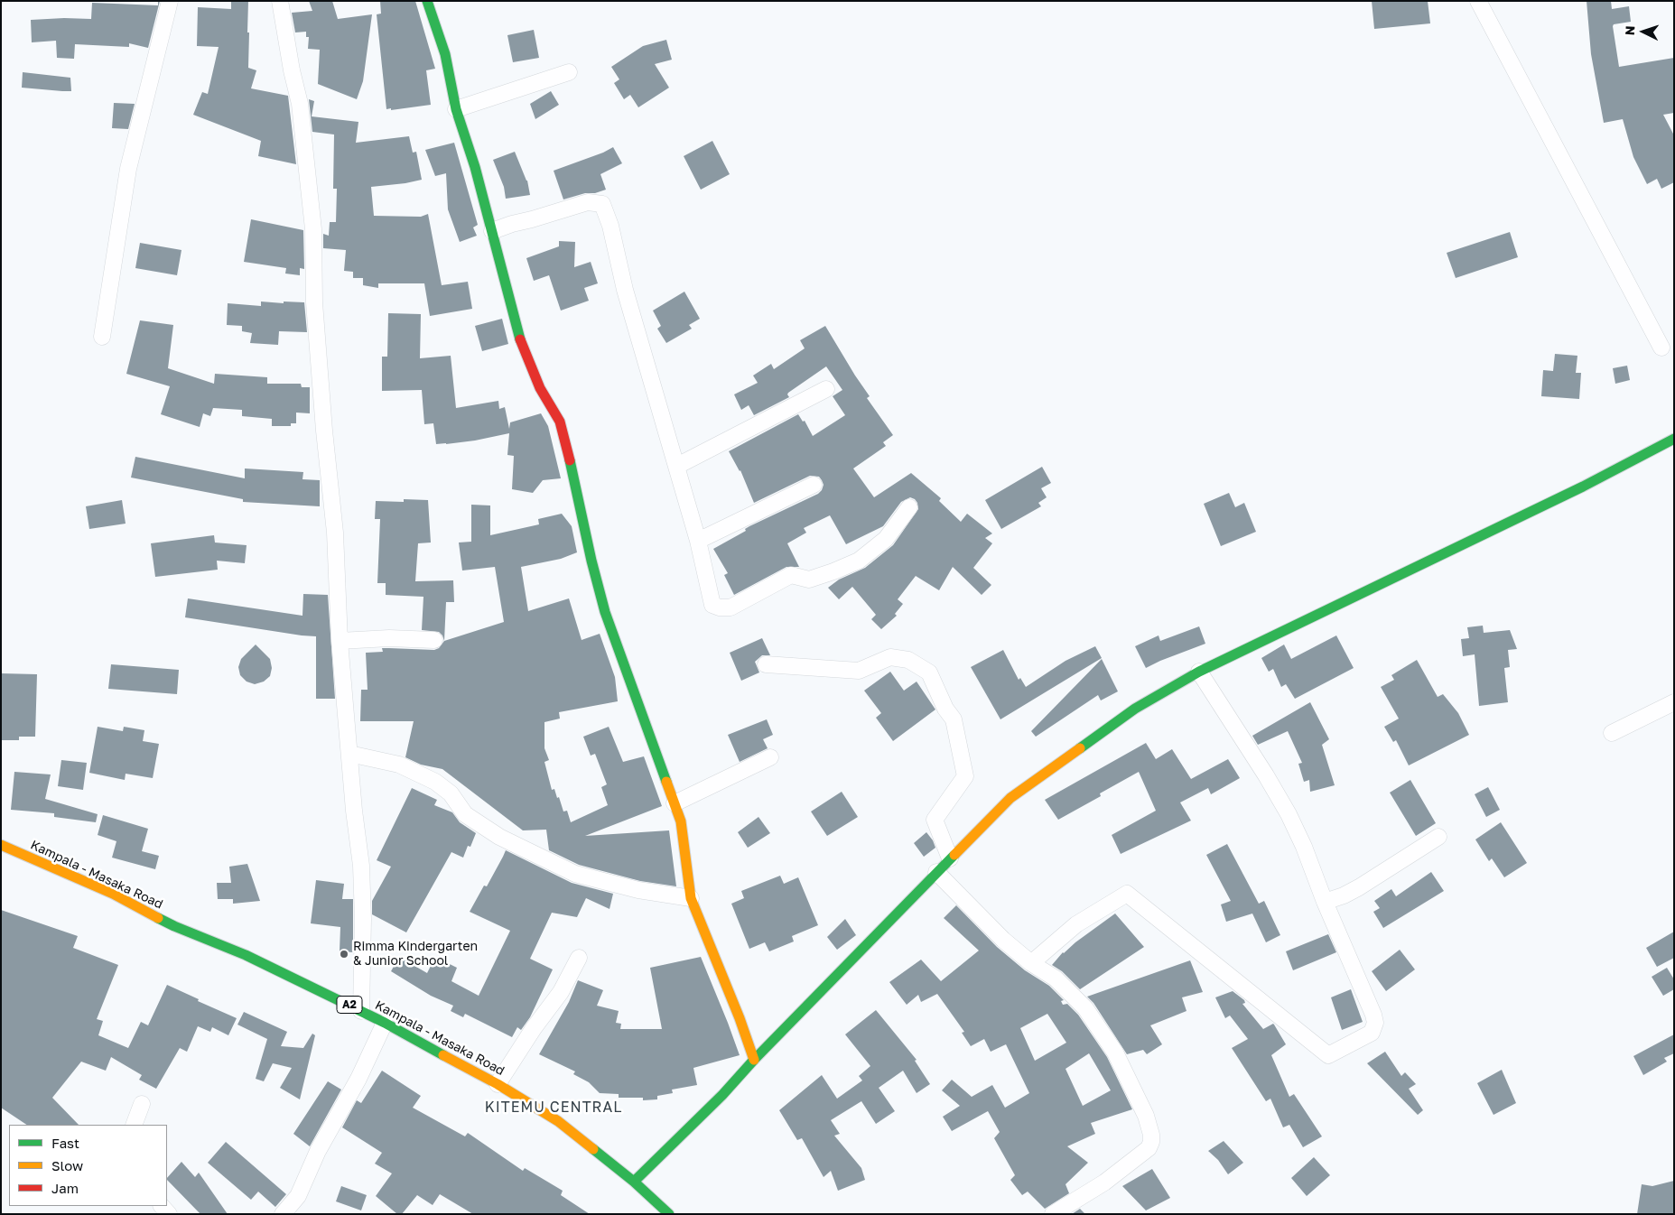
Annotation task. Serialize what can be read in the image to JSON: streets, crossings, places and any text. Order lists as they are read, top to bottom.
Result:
{
  "streets": {
    "street": ["Kampala - Masaka Road", "A2"]
  },
  "districts": ["KITEMU CENTRAL"],
  "places": ["Rimma Kindergarten & Junior School"],
  "legend": ["Fast", "Slow", "Jam"],
  "north": "left"
}
